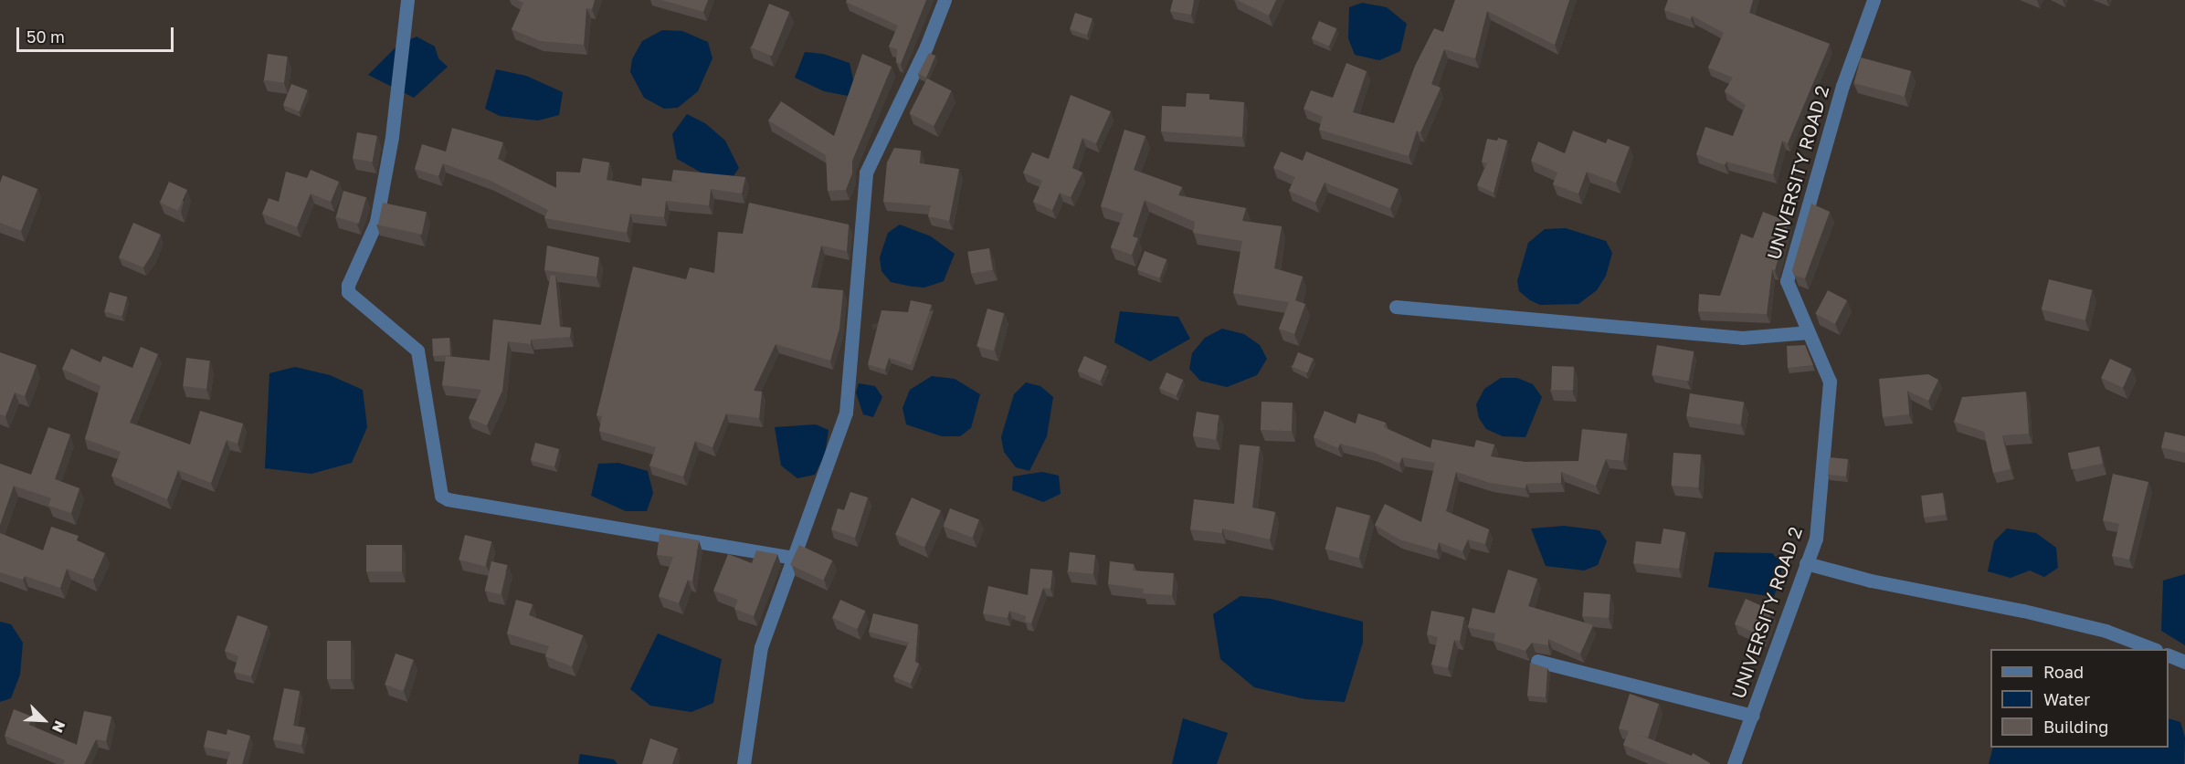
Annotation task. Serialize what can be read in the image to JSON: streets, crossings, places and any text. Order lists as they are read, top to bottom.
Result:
{
  "streets": {
    "street": ["UNIVERSITY ROAD 2"]
  },
  "legend": ["Road", "Water", "Building"],
  "scale_bar": "50 m",
  "north": "bottom right"
}
